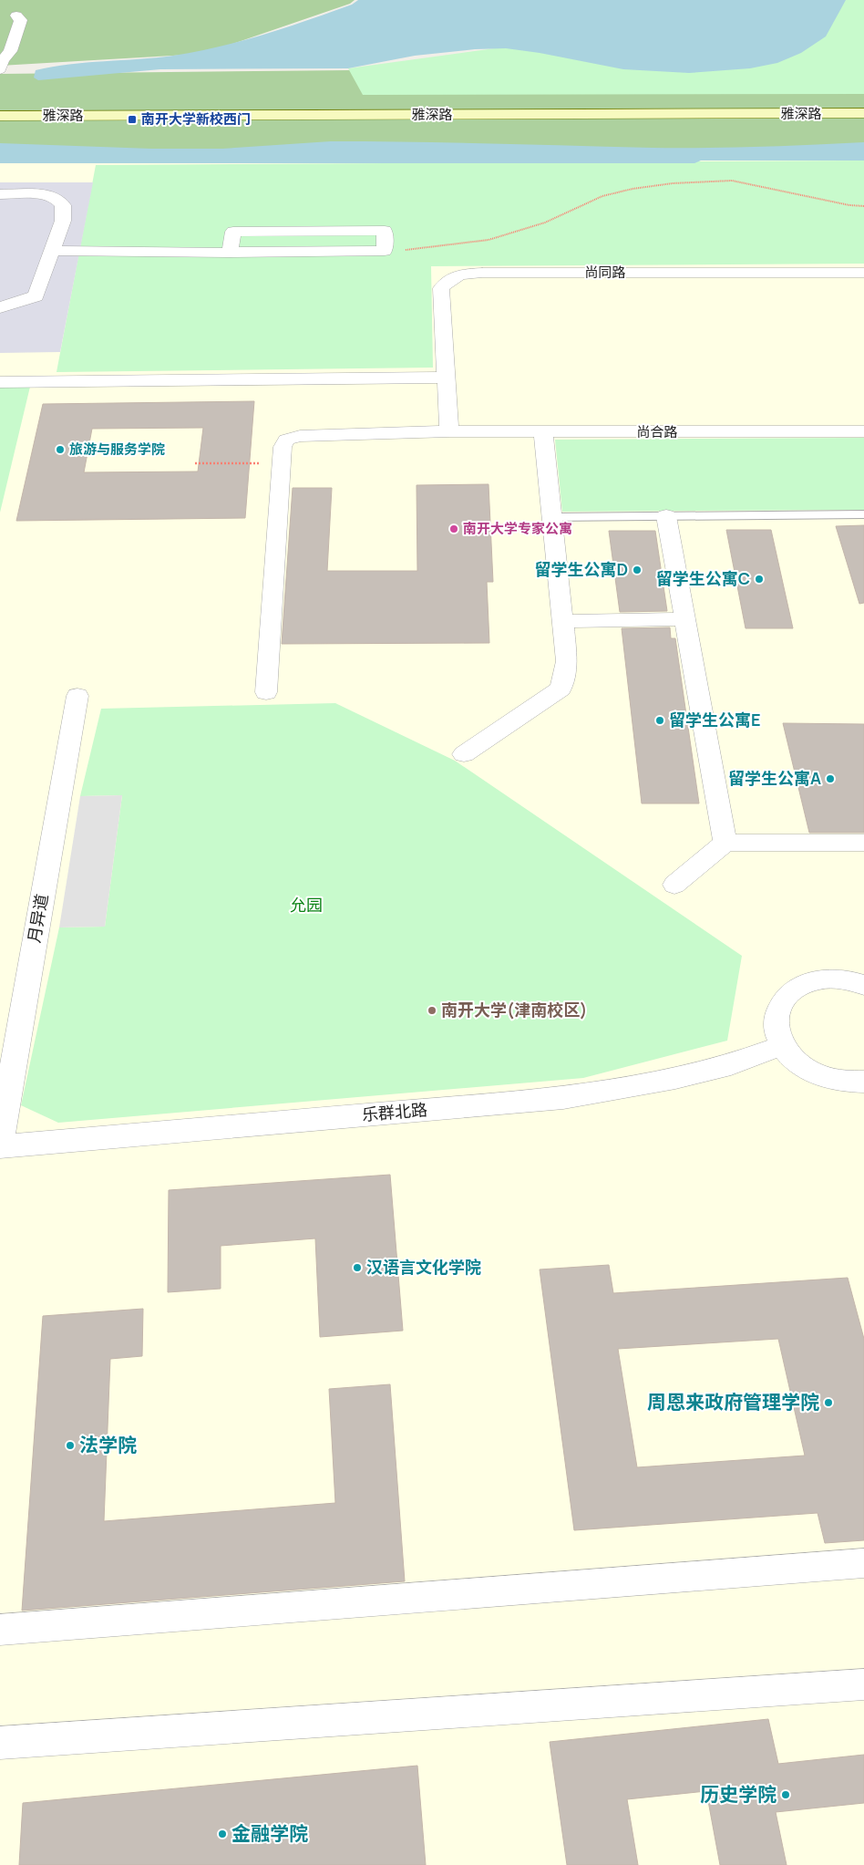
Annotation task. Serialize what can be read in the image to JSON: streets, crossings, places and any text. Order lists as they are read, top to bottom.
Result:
{
  "streets": {
    "main road": ["雅深路"],
    "street": [
      "尚同路",
      "尚合路",
      "月异道",
      "乐群北路"
    ]
  },
  "crossings": [
    ["尚同路", "尚合路"]
  ],
  "parks": ["允园"],
  "places": {
    "transit": ["南开大学新校西门"],
    "other": [
      "旅游与服务学院",
      "南开大学专家公寓",
      "留学生公寓D",
      "留学生公寓C",
      "留学生公寓E",
      "留学生公寓A",
      "南开大学(津南校区)",
      "汉语言文化学院",
      "周恩来政府管理学院",
      "法学院",
      "历史学院",
      "金融学院"
    ]
  }
}
